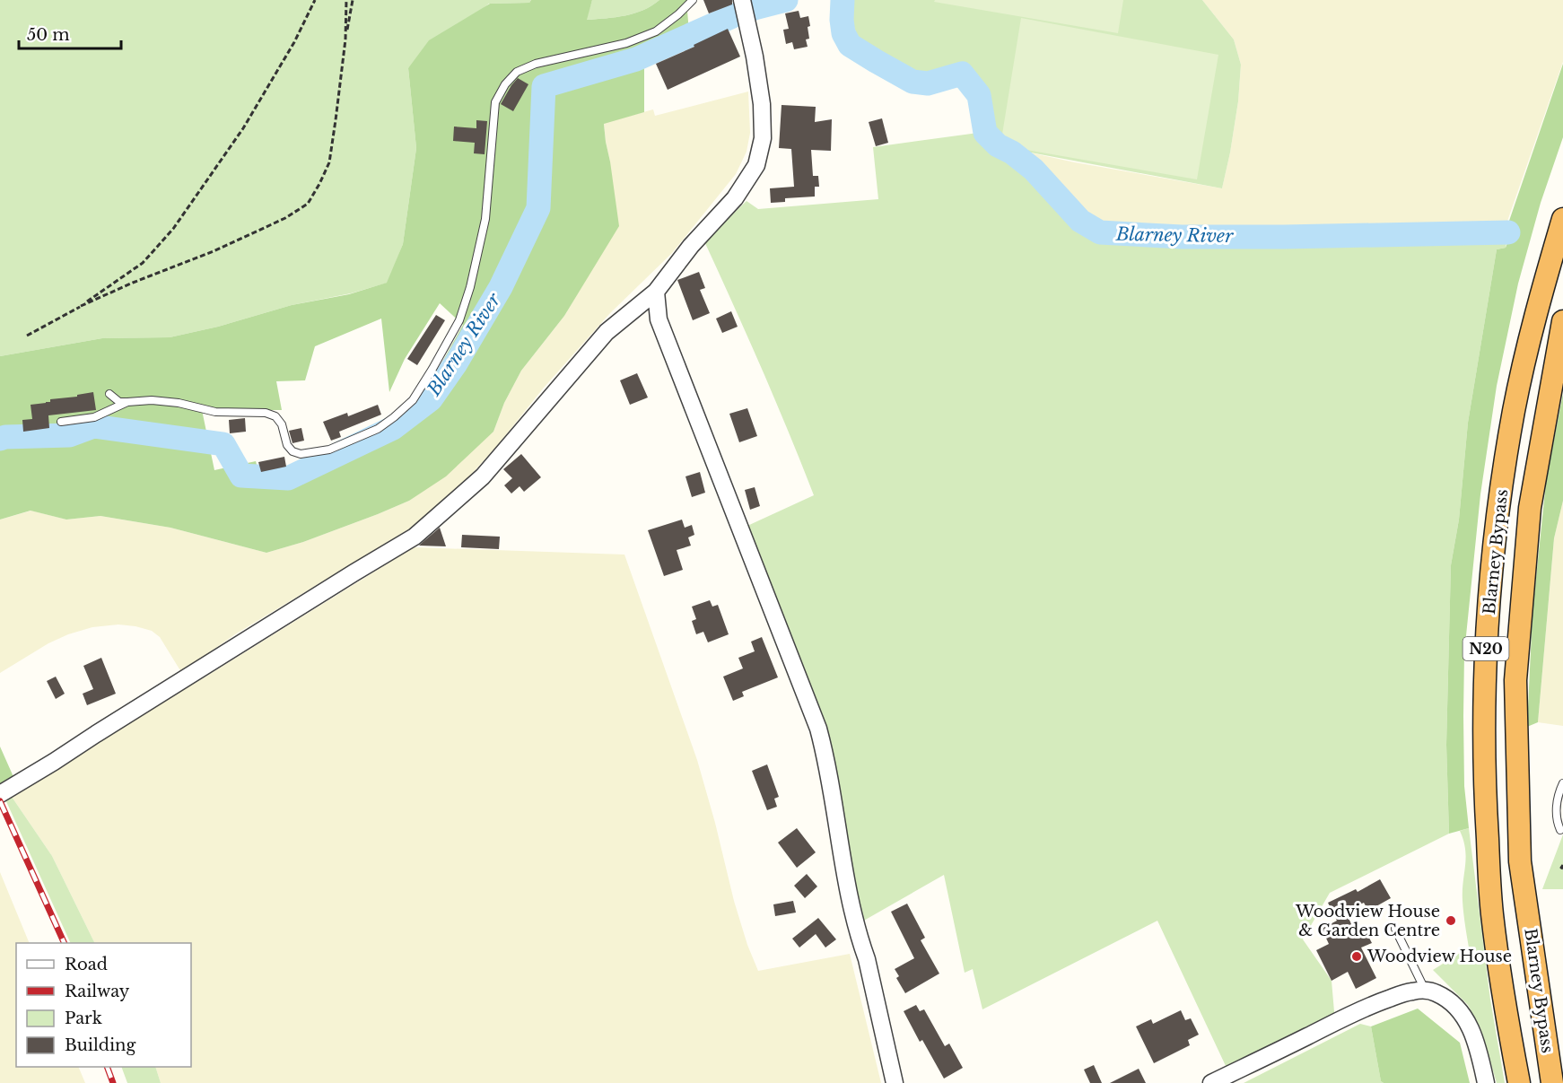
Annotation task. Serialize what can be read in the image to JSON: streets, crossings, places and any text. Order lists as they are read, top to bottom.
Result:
{
  "streets": {
    "highway": ["Blarney Bypass", "N20"]
  },
  "water": ["Blarney River"],
  "places": ["Woodview House & Garden Centre", "Woodview House"],
  "legend": [
    "Road",
    "Railway",
    "Park",
    "Building"
  ],
  "scale_bar": "50 m"
}
